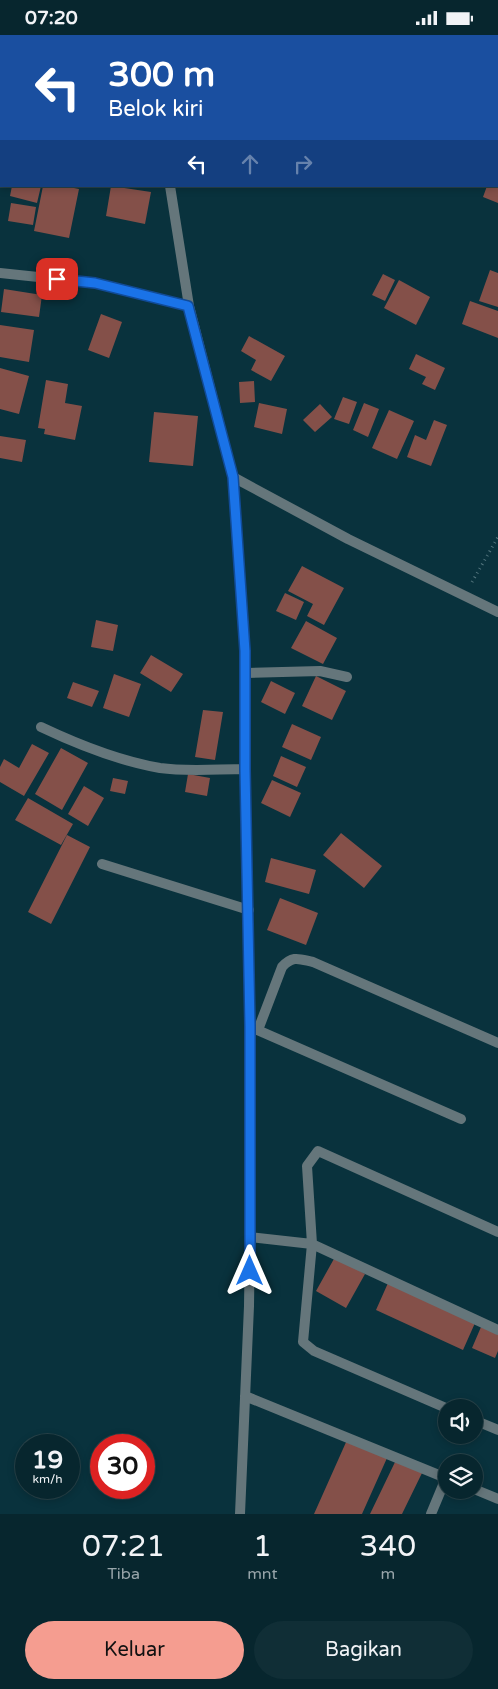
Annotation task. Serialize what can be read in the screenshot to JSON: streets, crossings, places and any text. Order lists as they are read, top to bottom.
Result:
{
  "page": {
    "status": "07:20",
    "turn": ["300 m", "Belok kiri"],
    "speed": "19 km/h",
    "limit": "30",
    "eta": [
      "07:21",
      "Tiba",
      "1",
      "mnt",
      "340",
      "m"
    ],
    "buttons": ["Keluar", "Bagikan"]
  }
}
